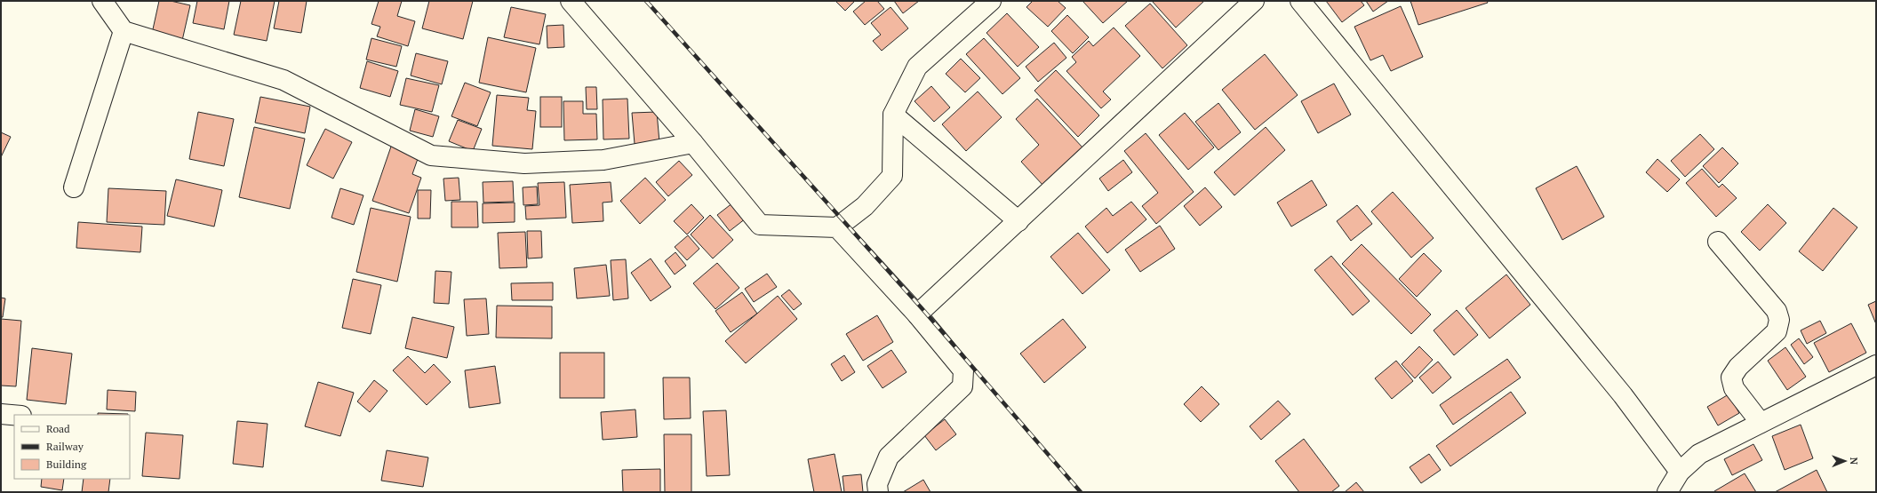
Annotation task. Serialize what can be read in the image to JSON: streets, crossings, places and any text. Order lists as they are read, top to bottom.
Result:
{
  "legend": ["Road", "Railway", "Building"],
  "north": "right"
}
